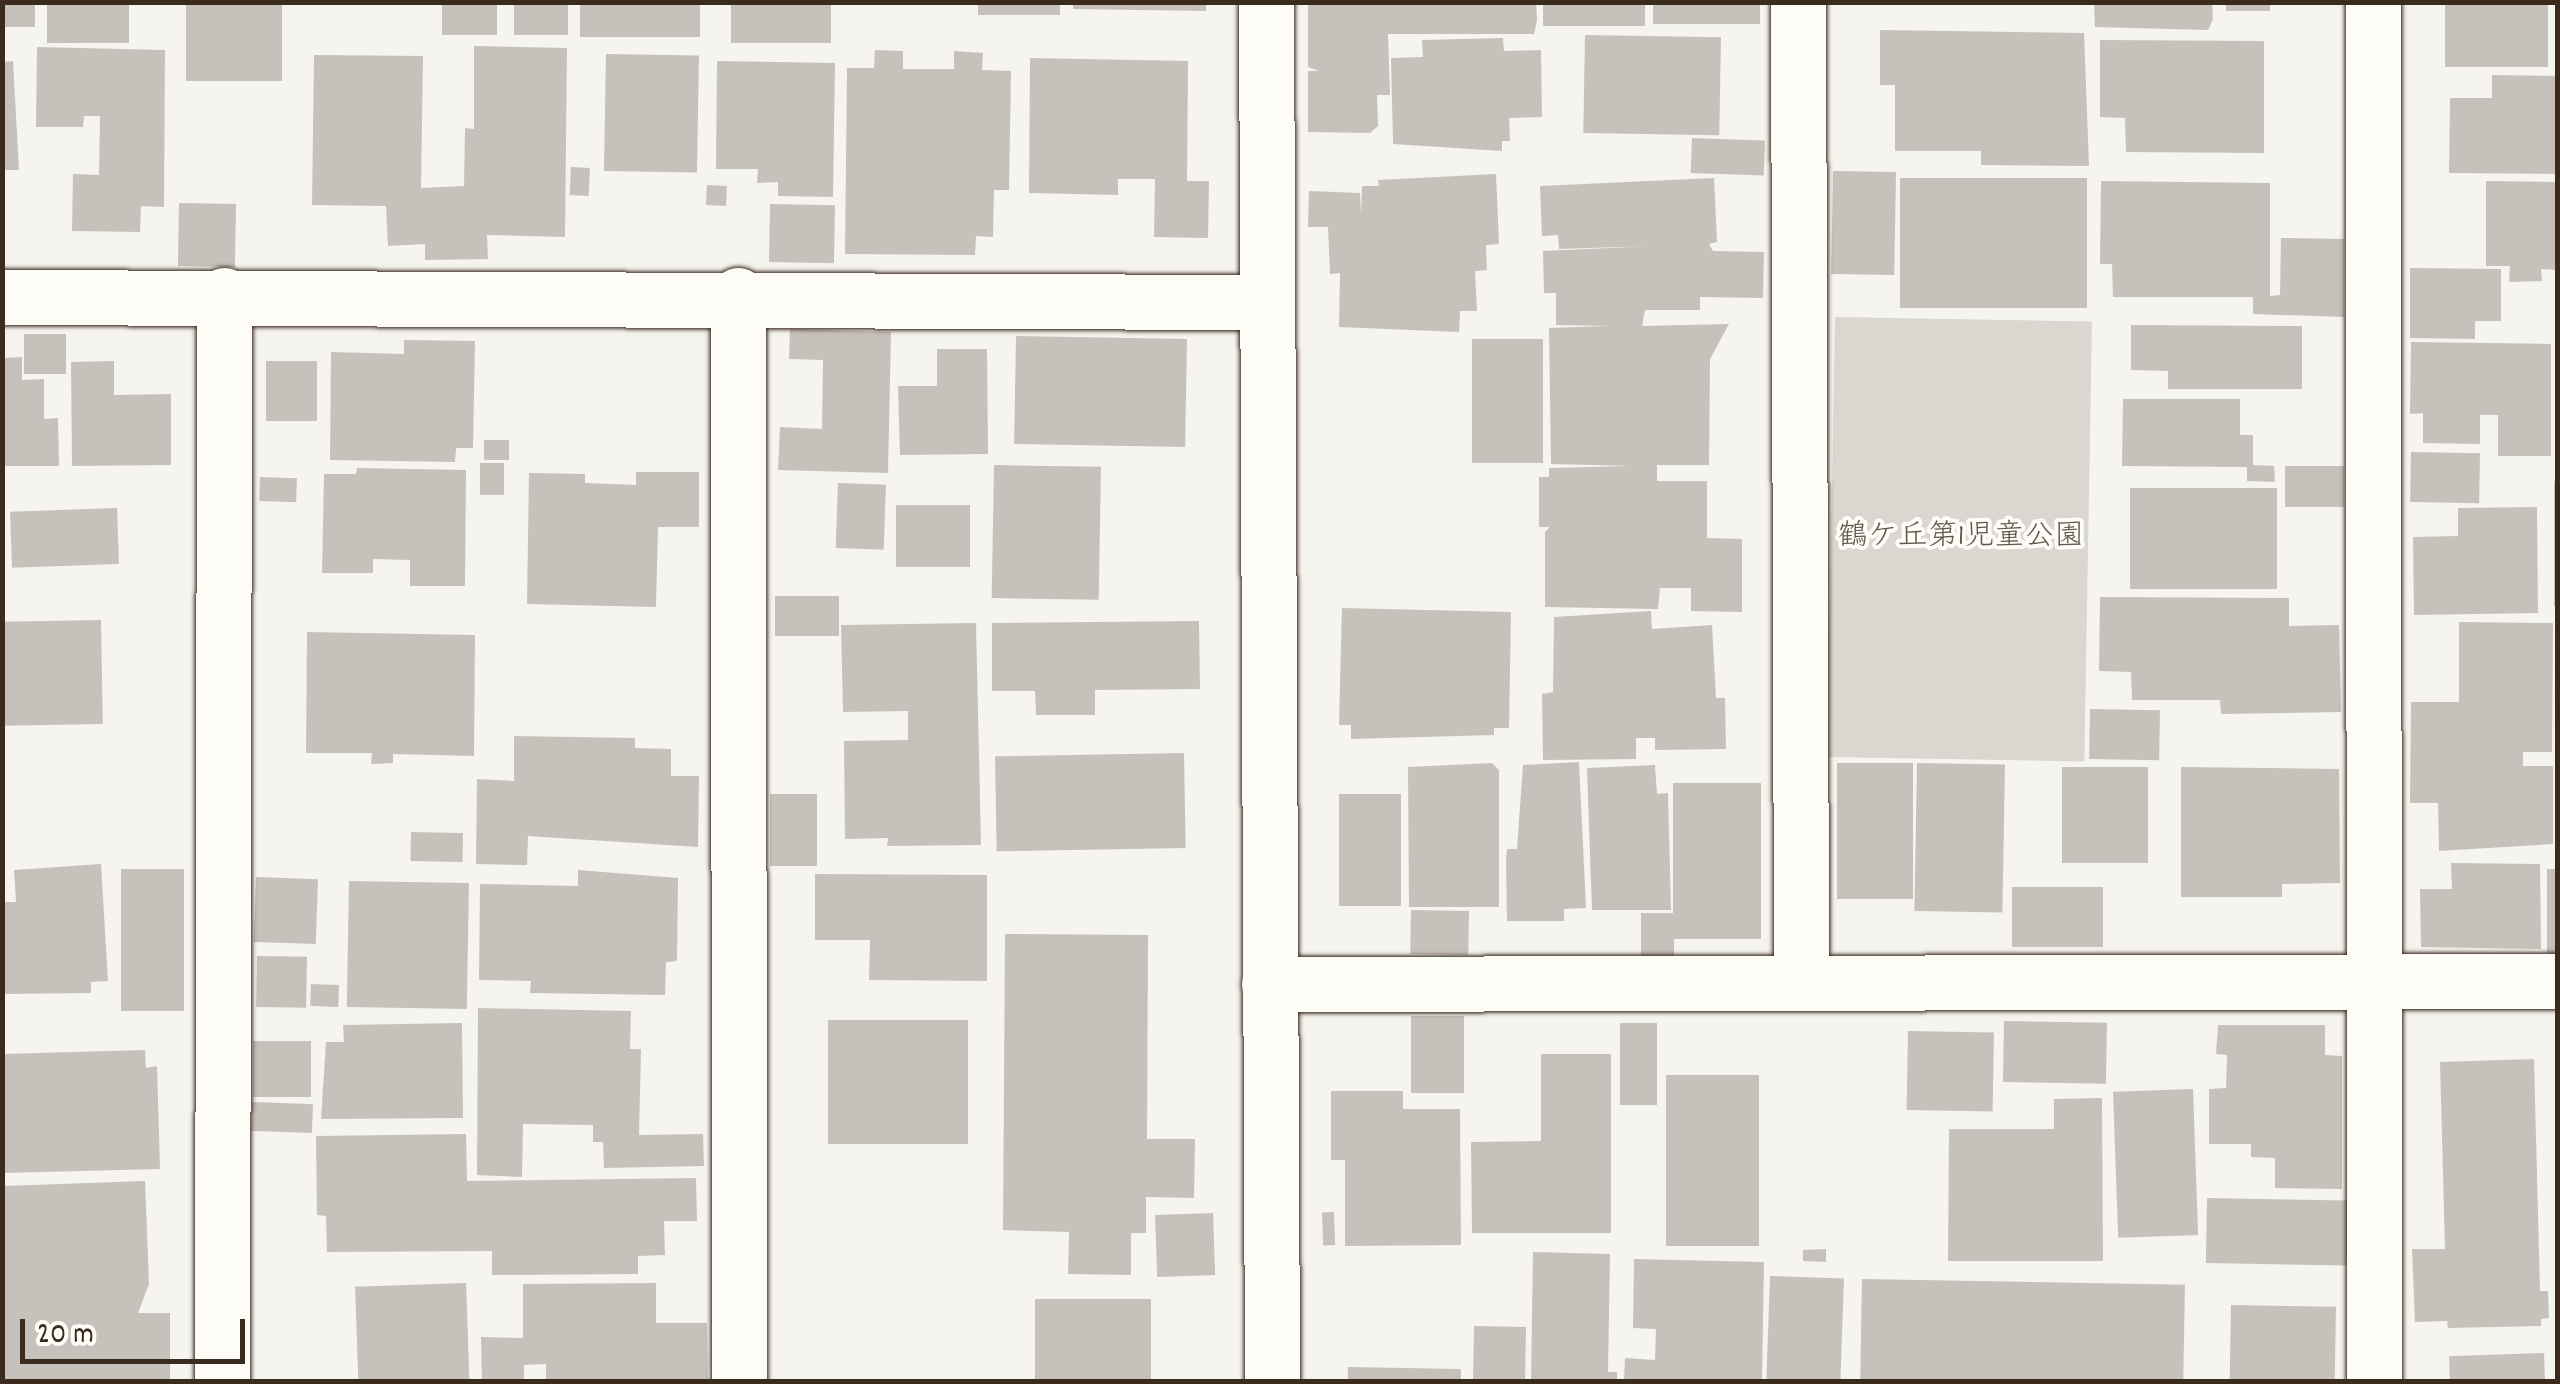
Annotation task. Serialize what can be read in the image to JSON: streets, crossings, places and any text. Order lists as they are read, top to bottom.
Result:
{
  "parks": ["鶴ケ丘第1児童公園"],
  "scale_bar": "20 m"
}
